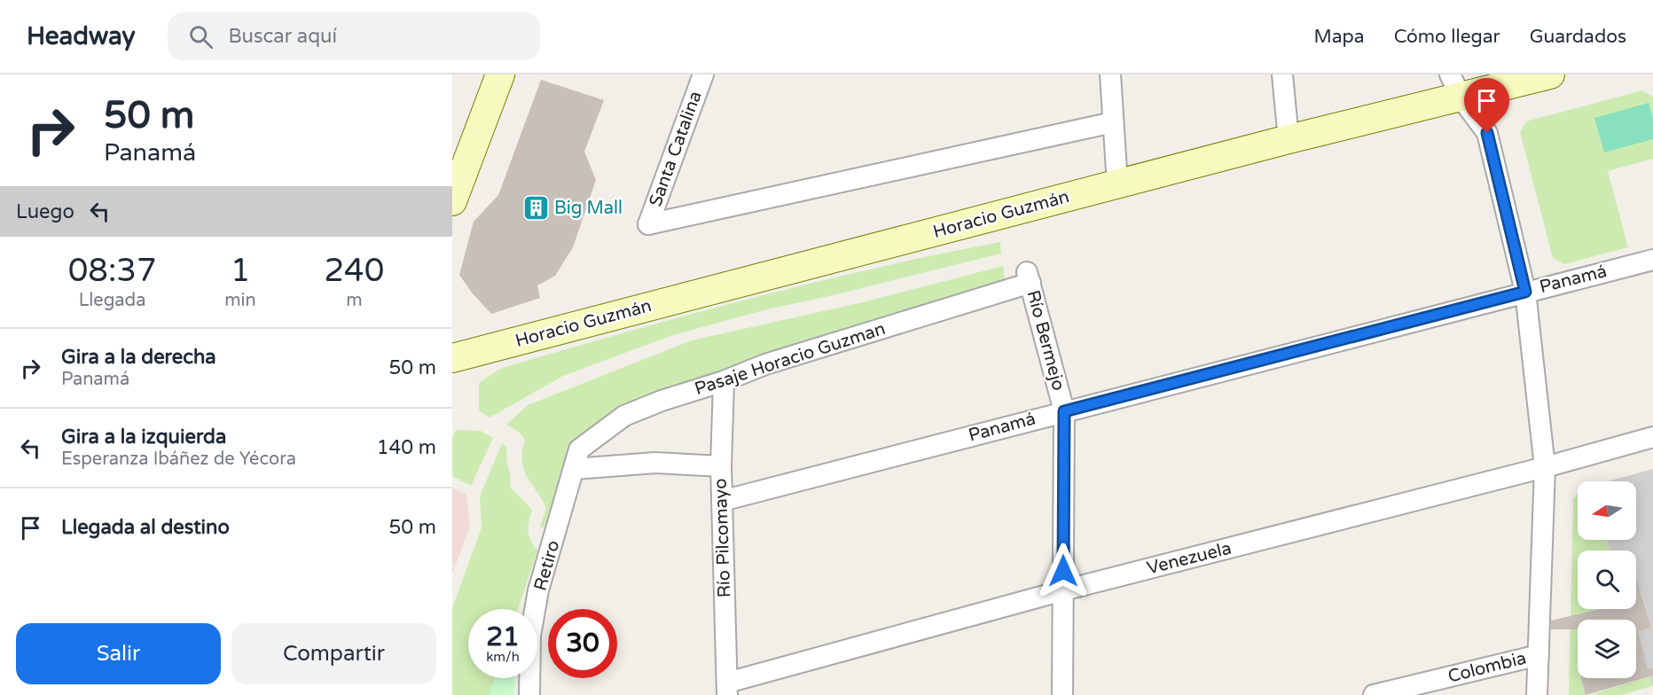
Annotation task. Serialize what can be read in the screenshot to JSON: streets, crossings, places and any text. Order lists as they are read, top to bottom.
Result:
{
  "streets": {
    "main road": ["Horacio Guzmán"],
    "street": [
      "Santa Catalina",
      "Panamá",
      "Río Bermejo",
      "Pasaje Horacio Guzman",
      "Río Pilcomayo",
      "Venezuela",
      "Retiro",
      "Colombia"
    ]
  },
  "crossings": [
    ["Panamá", "Río Bermejo"],
    ["Panamá", "Río Pilcomayo"],
    ["Río Bermejo", "Pasaje Horacio Guzman"],
    ["Río Bermejo", "Venezuela"],
    ["Pasaje Horacio Guzman", "Río Pilcomayo"],
    ["Pasaje Horacio Guzman", "Retiro"],
    ["Río Pilcomayo", "Venezuela"]
  ],
  "places": {
    "building": ["Big Mall"]
  },
  "north": "left",
  "page": {
    "header": "Headway",
    "search": "Buscar aquí",
    "nav": ["Mapa", "Cómo llegar", "Guardados"],
    "turn": ["50 m", "Panamá"],
    "then": "Luego",
    "eta": [
      "08:37",
      "Llegada",
      "1",
      "min",
      "240",
      "m"
    ],
    "list": [
      {
        "name": "Gira a la derecha",
        "note": "Panamá",
        "value": "50 m"
      },
      {
        "name": "Gira a la izquierda",
        "note": "Esperanza Ibáñez de Yécora",
        "value": "140 m"
      },
      {
        "name": "Llegada al destino",
        "value": "50 m"
      }
    ],
    "speed": "21 km/h",
    "limit": "30",
    "buttons": ["Salir", "Compartir"]
  }
}
